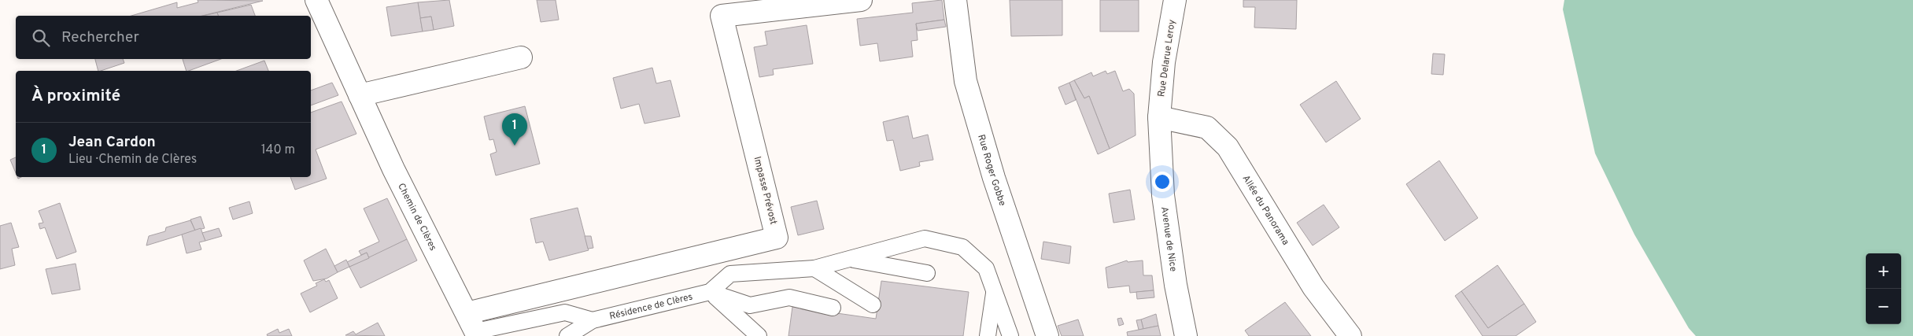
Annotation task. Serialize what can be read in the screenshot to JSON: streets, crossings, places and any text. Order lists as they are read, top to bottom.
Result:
{
  "streets": {
    "street": [
      "Rue Delarue Leroy",
      "Rue Roger Gobbe",
      "Impasse Prévost",
      "Allée du Panorama",
      "Chemin de Clères",
      "Avenue de Nice"
    ],
    "lane": ["Résidence de Clères"]
  },
  "crossings": [
    ["Rue Delarue Leroy", "Allée du Panorama"],
    ["Rue Delarue Leroy", "Avenue de Nice"],
    ["Impasse Prévost", "Chemin de Clères"],
    ["Impasse Prévost", "Résidence de Clères"],
    ["Allée du Panorama", "Avenue de Nice"],
    ["Chemin de Clères", "Résidence de Clères"]
  ],
  "page": {
    "search": "Rechercher",
    "heading": "À proximité",
    "pins": "1",
    "list": [
      {
        "mark": "1",
        "name": "Jean Cardon",
        "note": "Lieu · Chemin de Clères",
        "value": "140 m"
      }
    ],
    "map_buttons": ["+", "−"]
  }
}
